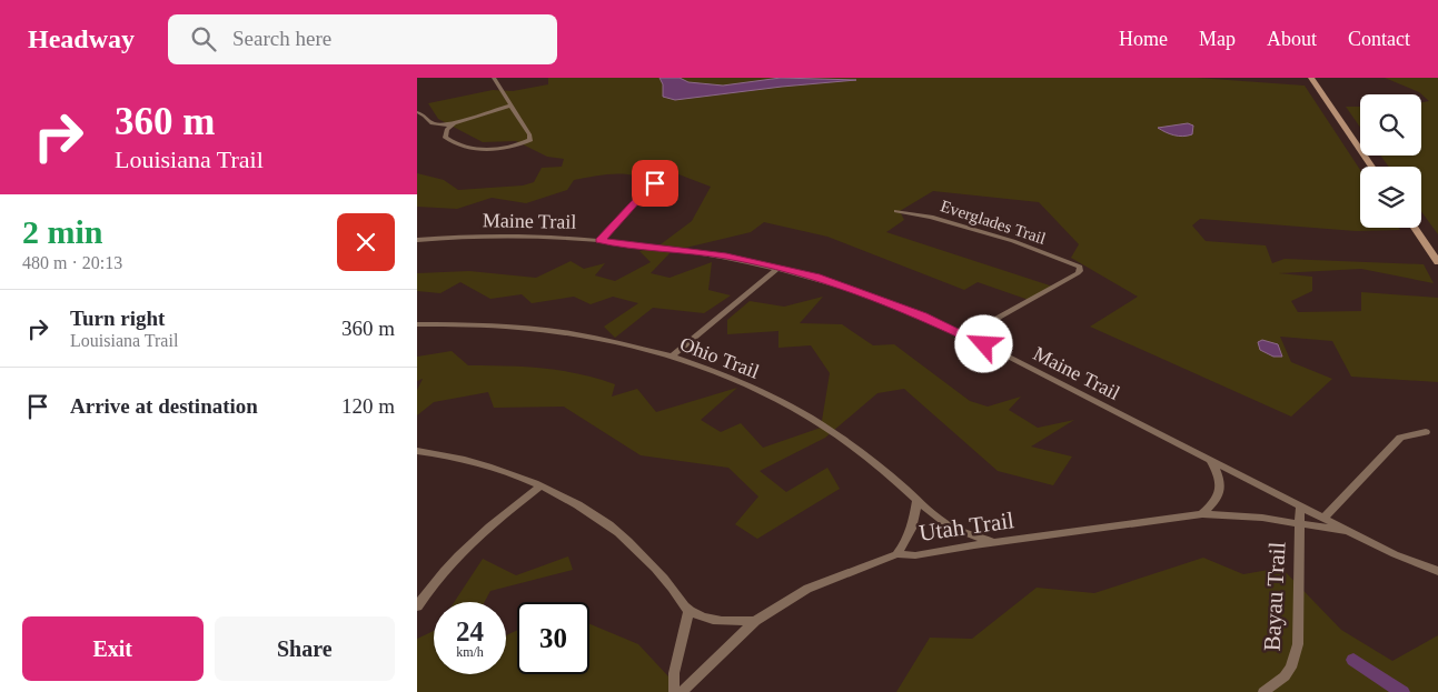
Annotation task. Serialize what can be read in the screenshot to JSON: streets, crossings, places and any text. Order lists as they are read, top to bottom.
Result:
{
  "streets": {
    "street": [
      "Maine Trail",
      "Everglades Trail",
      "Ohio Trail",
      "Utah Trail",
      "Bayau Trail"
    ]
  },
  "crossings": [
    ["Maine Trail", "Everglades Trail"],
    ["Maine Trail", "Utah Trail"],
    ["Ohio Trail", "Utah Trail"],
    ["Utah Trail", "Bayau Trail"]
  ],
  "page": {
    "header": "Headway",
    "search": "Search here",
    "nav": [
      "Home",
      "Map",
      "About",
      "Contact"
    ],
    "turn": ["360 m", "Louisiana Trail"],
    "heading": ["2 min", "480 m · 20:13"],
    "list": [
      {
        "name": "Turn right",
        "note": "Louisiana Trail",
        "value": "360 m"
      },
      {
        "name": "Arrive at destination",
        "value": "120 m"
      }
    ],
    "speed": "24 km/h",
    "limit": "30",
    "buttons": ["Exit", "Share"]
  }
}
